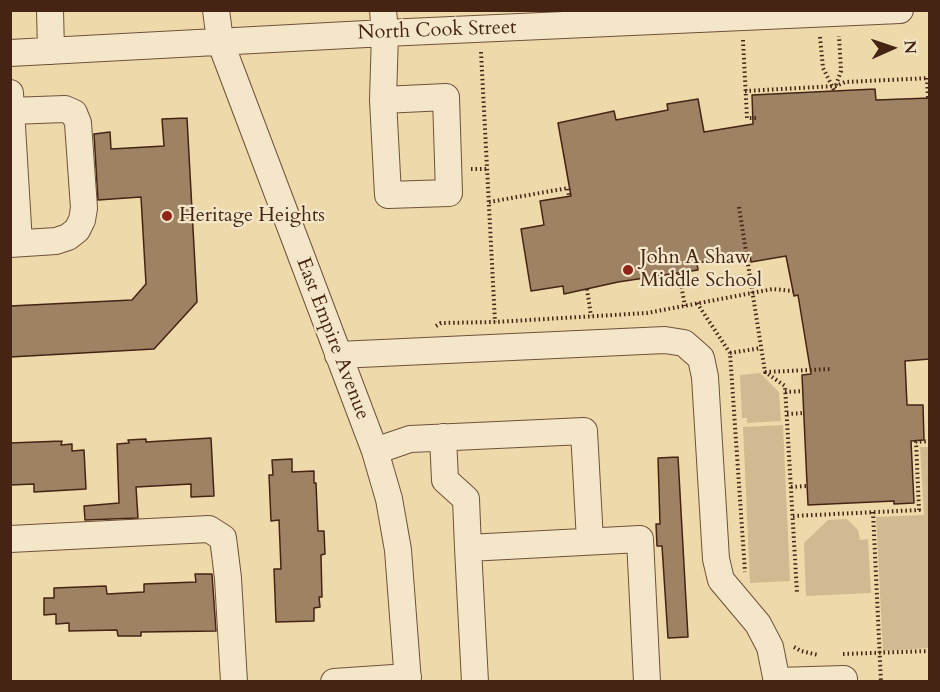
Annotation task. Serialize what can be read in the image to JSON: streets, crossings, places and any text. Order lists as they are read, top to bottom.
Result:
{
  "streets": {
    "street": ["North Cook Street", "East Empire Avenue"]
  },
  "crossings": [
    ["North Cook Street", "East Empire Avenue"]
  ],
  "places": ["Heritage Heights", "John A Shaw Middle School"],
  "north": "right"
}
